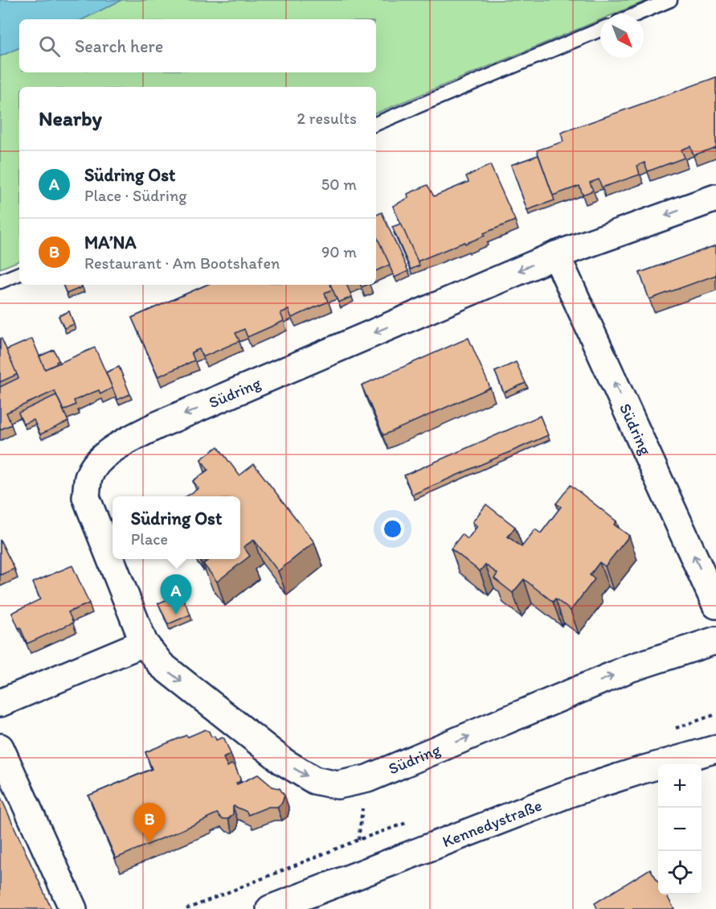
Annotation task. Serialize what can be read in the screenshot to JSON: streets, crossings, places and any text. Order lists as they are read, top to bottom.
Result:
{
  "streets": {
    "street": ["Südring", "Kennedystraße"]
  },
  "north": "bottom right",
  "page": {
    "search": "Search here",
    "heading": ["Nearby", "2 results"],
    "list": [
      {
        "mark": "A",
        "name": "Südring Ost",
        "note": "Place · Südring",
        "value": "50 m"
      },
      {
        "mark": "B",
        "name": "MA’NA",
        "note": "Restaurant · Am Bootshafen",
        "value": "90 m"
      }
    ],
    "popup": ["Südring Ost", "Place"],
    "pins": ["A", "B"],
    "map_buttons": ["+", "−"]
  }
}
